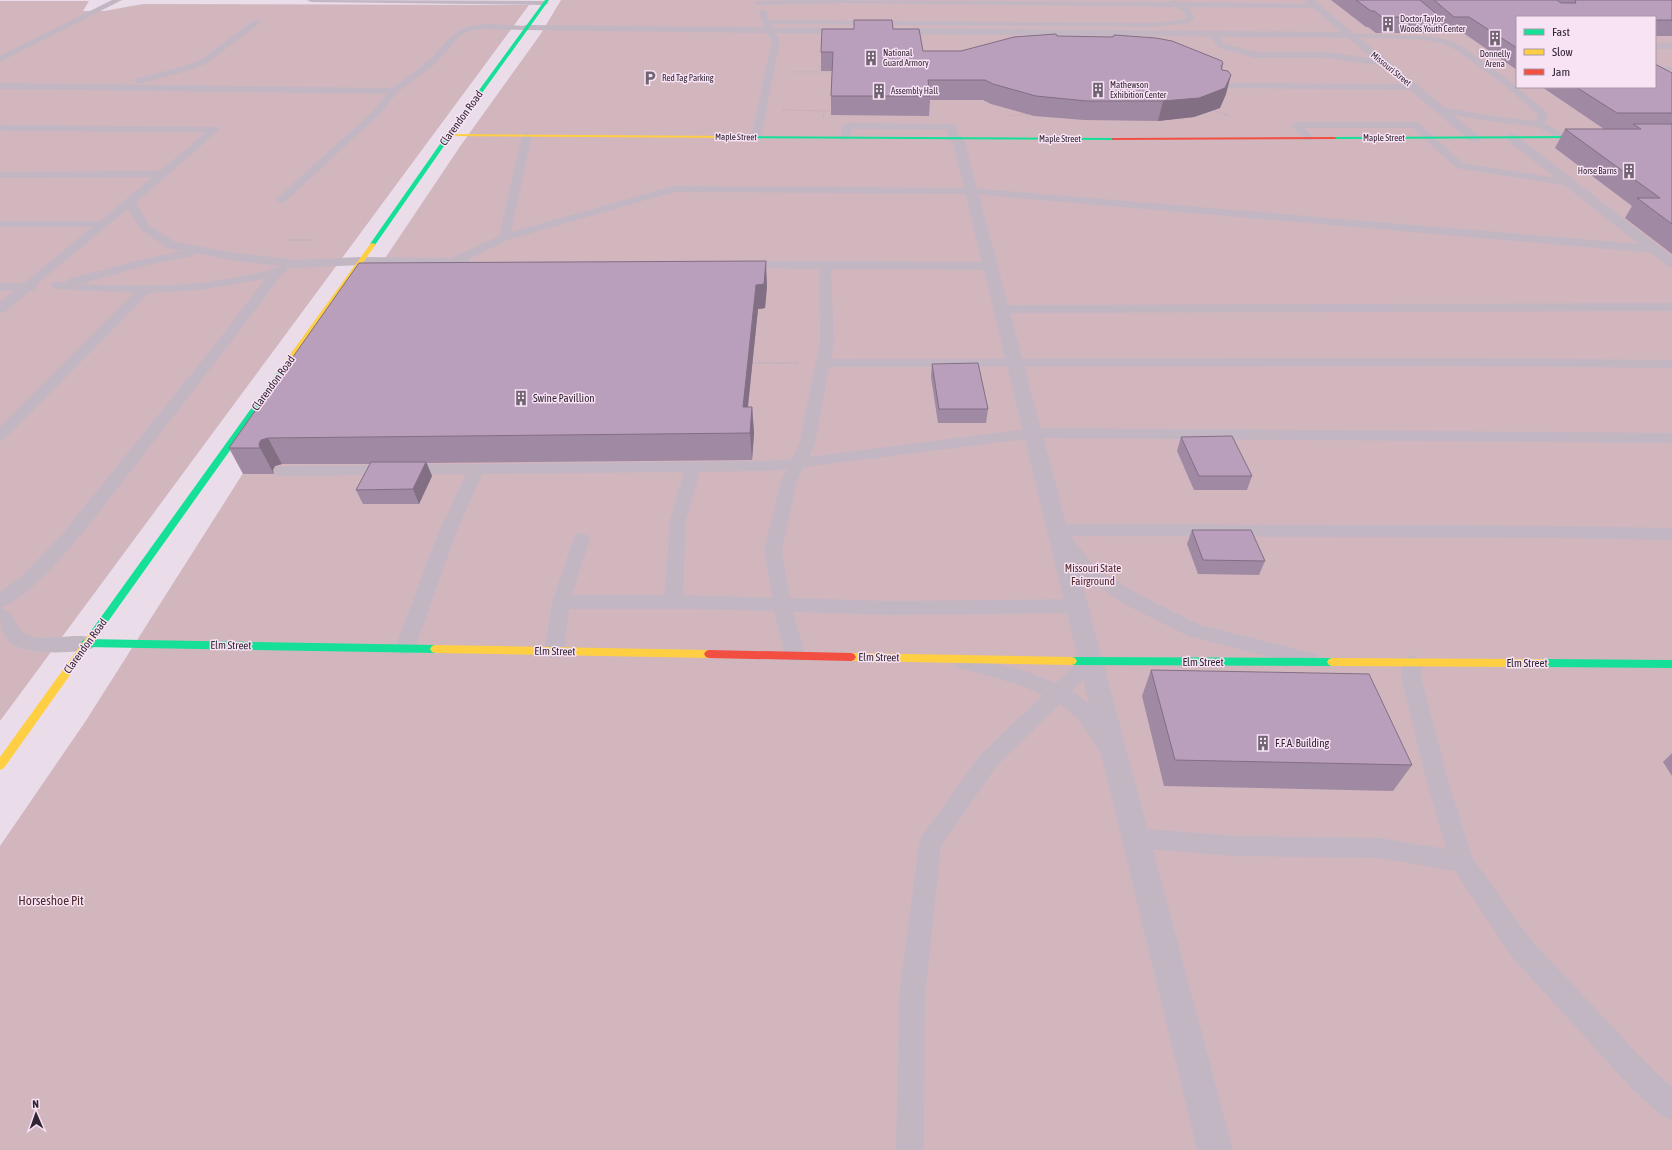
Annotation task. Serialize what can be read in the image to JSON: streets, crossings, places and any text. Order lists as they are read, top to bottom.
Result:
{
  "streets": {
    "street": [
      "Missouri Street",
      "Clarendon Road",
      "Maple Street",
      "Elm Street"
    ]
  },
  "crossings": [
    ["Missouri Street", "Maple Street"],
    ["Clarendon Road", "Maple Street"],
    ["Clarendon Road", "Elm Street"]
  ],
  "parks": ["Missouri State Fairground", "Horseshoe Pit"],
  "places": {
    "building": [
      "Doctor Taylor Woods Youth Center",
      "Donnelly Arena",
      "National Guard Armory",
      "Mathewson Exhibition Center",
      "Assembly Hall",
      "Horse Barns",
      "Swine Pavillion",
      "F.F.A. Building"
    ],
    "parking": ["Red Tag Parking"]
  },
  "legend": ["Fast", "Slow", "Jam"],
  "north": "top"
}
